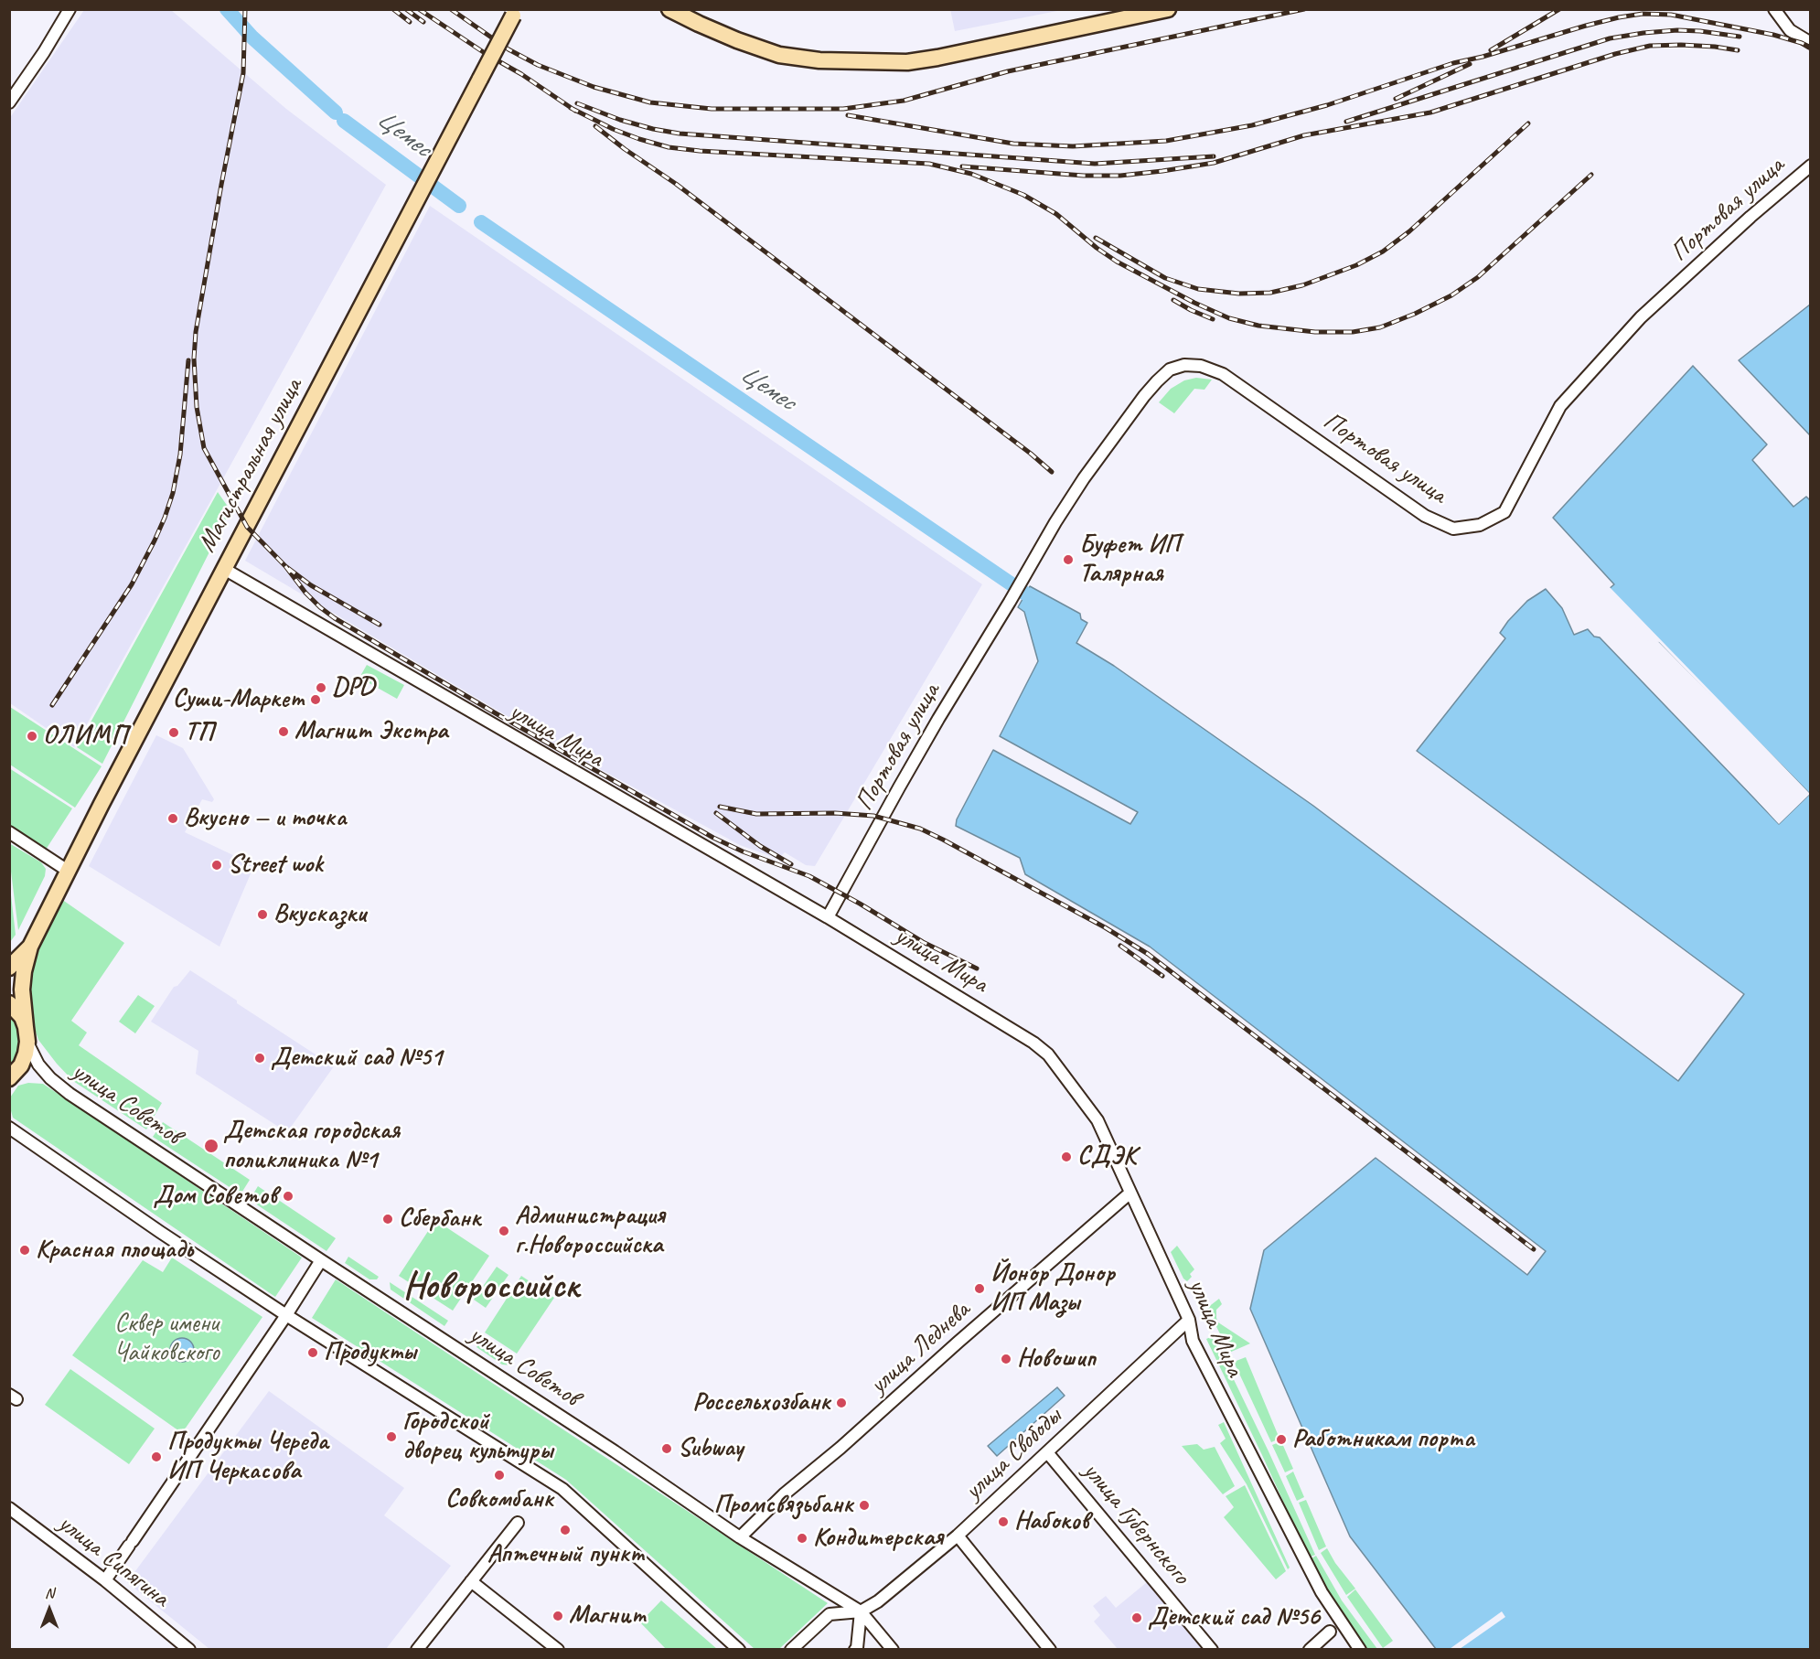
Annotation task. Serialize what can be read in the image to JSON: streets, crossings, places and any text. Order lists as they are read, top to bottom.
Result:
{
  "streets": {
    "highway": ["Магистральная улица"],
    "street": [
      "Портовая улица",
      "улица Мира",
      "улица Советов",
      "улица Леднева",
      "улица Свободы",
      "улица Губернского",
      "улица Сипягина"
    ]
  },
  "crossings": [
    ["Портовая улица", "улица Мира"],
    ["Магистральная улица", "улица Мира"],
    ["Магистральная улица", "улица Советов"],
    ["улица Мира", "улица Леднева"],
    ["улица Мира", "улица Свободы"],
    ["улица Советов", "улица Леднева"],
    ["улица Советов", "улица Свободы"],
    ["улица Свободы", "улица Губернского"]
  ],
  "districts": ["Новороссийск"],
  "water": ["Цемес"],
  "parks": ["Сквер имени Чайковского"],
  "places": [
    "Буфет ИП Талярная",
    "DPD",
    "Суши-Маркет",
    "Магнит Экстра",
    "ТП",
    "ОЛИМП",
    "Вкусно — и точка",
    "Street wok",
    "Вкусказки",
    "Детский сад №51",
    "Детская городская поликлиника №1",
    "СДЭК",
    "Дом Советов",
    "Сбербанк",
    "Администрация г.Новороссийска",
    "Красная площадь",
    "Йонор Донор ИП Мазы",
    "Продукты",
    "Новошип",
    "Россельхозбанк",
    "Городской дворец культуры",
    "Работникам порта",
    "Subway",
    "Продукты Череда ИП Черкасова",
    "Совкомбанк",
    "Промсвязьбанк",
    "Набоков",
    "Аптечный пункт",
    "Кондитерская",
    "Магнит",
    "Детский сад №56"
  ],
  "north": "top"
}
